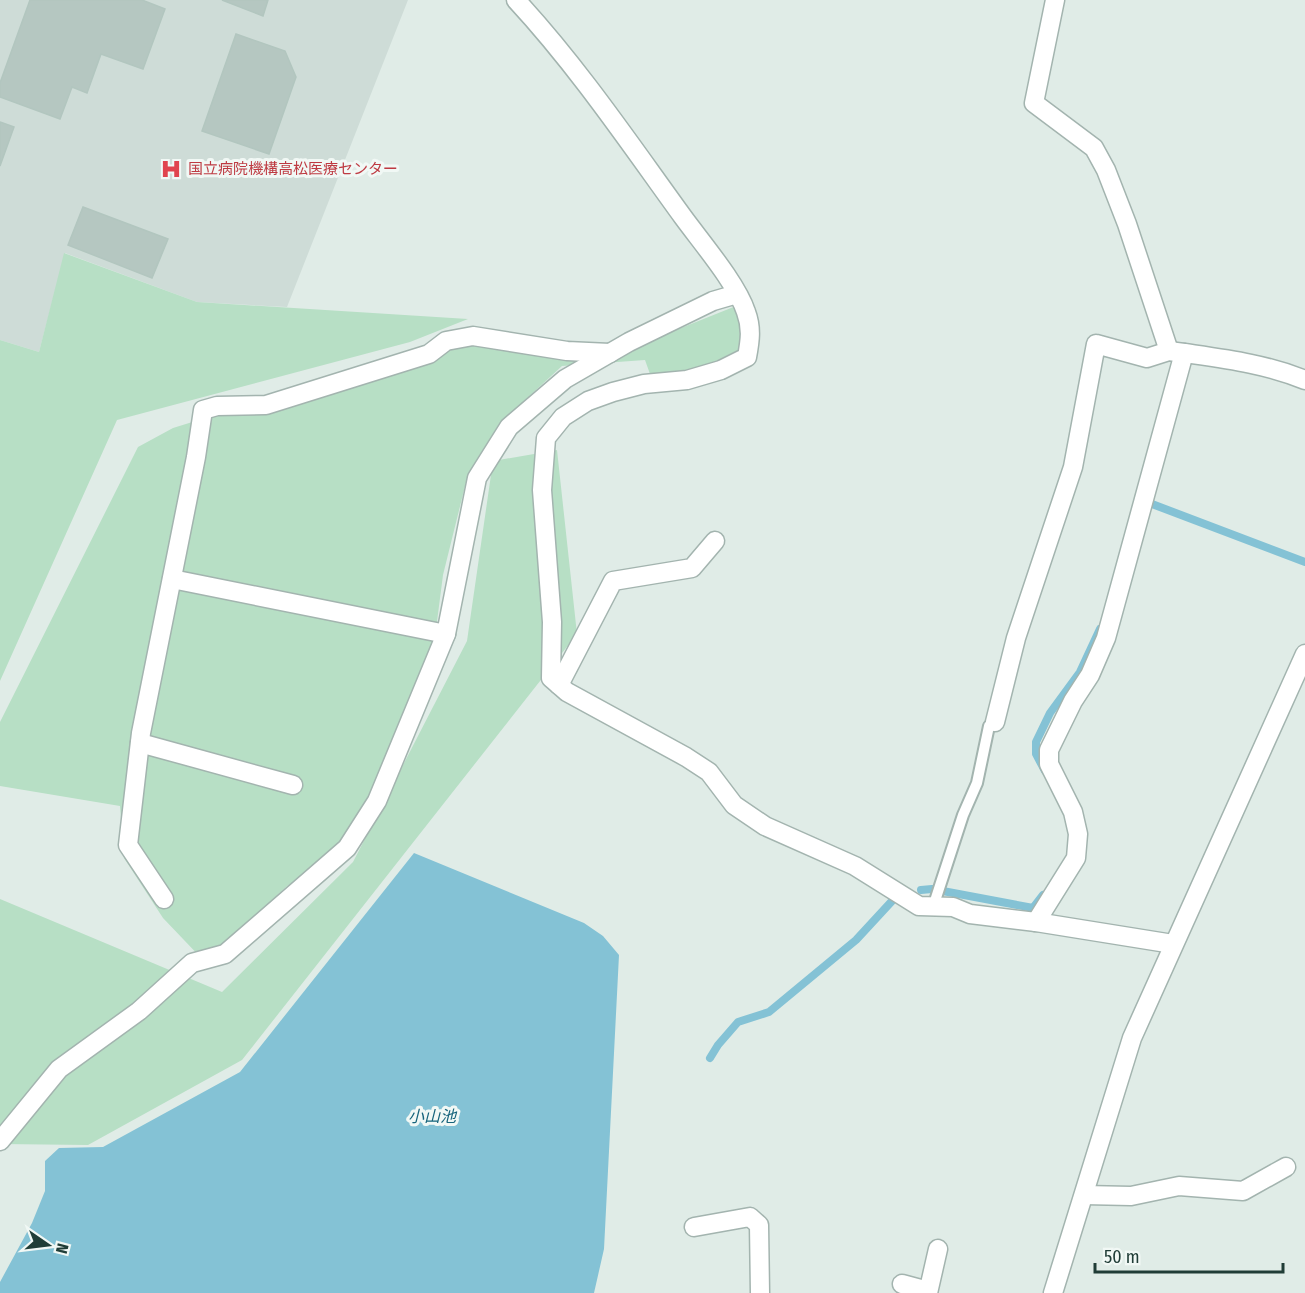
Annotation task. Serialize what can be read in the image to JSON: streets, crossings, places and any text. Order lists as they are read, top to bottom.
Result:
{
  "water": ["小山池"],
  "places": {
    "hospital": ["国立病院機構高松医療センター"]
  },
  "scale_bar": "50 m",
  "north": "right"
}
